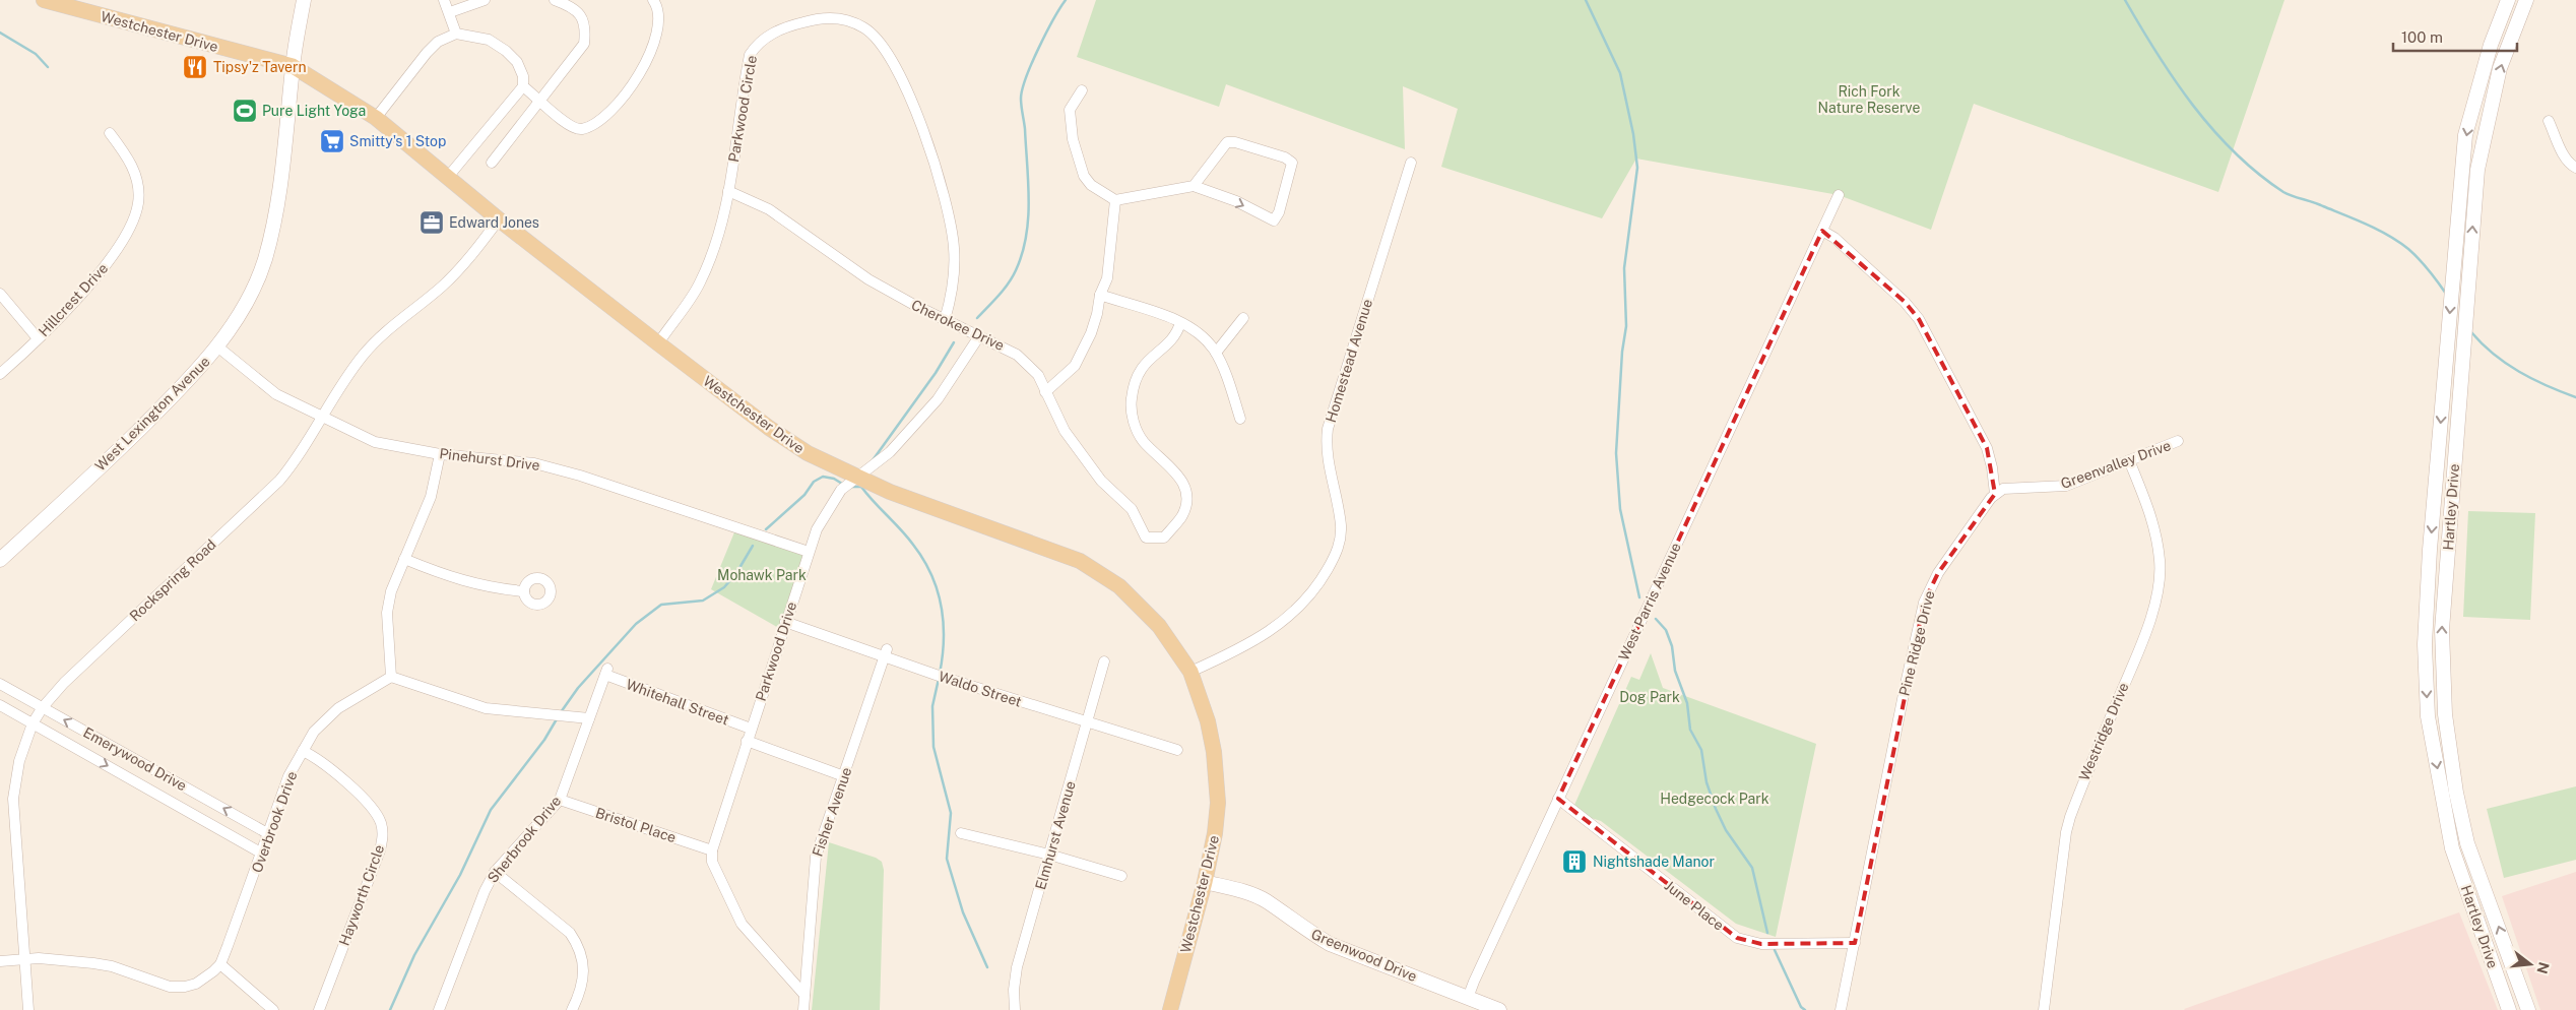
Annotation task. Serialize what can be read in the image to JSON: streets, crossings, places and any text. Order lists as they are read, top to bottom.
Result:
{
  "streets": {
    "main road": ["Westchester Drive"],
    "street": [
      "Parkwood Circle",
      "Hillcrest Drive",
      "Cherokee Drive",
      "Homestead Avenue",
      "West Lexington Avenue",
      "Pinehurst Drive",
      "Greenvalley Drive",
      "Hartley Drive",
      "Rockspring Road",
      "West Parris Avenue",
      "Pine Ridge Drive",
      "Parkwood Drive",
      "Waldo Street",
      "Whitehall Street",
      "Westridge Drive",
      "Emerywood Drive",
      "Fisher Avenue",
      "Overbrook Drive",
      "Bristol Place",
      "Elmhurst Avenue",
      "Sherbrook Drive",
      "Hayworth Circle",
      "June Place",
      "Greenwood Drive"
    ]
  },
  "crossings": [
    ["Westchester Drive", "Parkwood Circle"],
    ["Westchester Drive", "Homestead Avenue"],
    ["Westchester Drive", "West Lexington Avenue"],
    ["Westchester Drive", "Rockspring Road"],
    ["Westchester Drive", "Parkwood Drive"],
    ["Westchester Drive", "Greenwood Drive"],
    ["Parkwood Circle", "Cherokee Drive"],
    ["Cherokee Drive", "Parkwood Drive"],
    ["West Lexington Avenue", "Pinehurst Drive"],
    ["Pinehurst Drive", "Rockspring Road"],
    ["Pinehurst Drive", "Parkwood Drive"],
    ["Greenvalley Drive", "Pine Ridge Drive"],
    ["Greenvalley Drive", "Westridge Drive"],
    ["Rockspring Road", "Emerywood Drive"],
    ["West Parris Avenue", "June Place"],
    ["West Parris Avenue", "Greenwood Drive"],
    ["Pine Ridge Drive", "June Place"],
    ["Parkwood Drive", "Waldo Street"],
    ["Parkwood Drive", "Whitehall Street"],
    ["Parkwood Drive", "Bristol Place"],
    ["Waldo Street", "Fisher Avenue"],
    ["Waldo Street", "Elmhurst Avenue"],
    ["Whitehall Street", "Sherbrook Drive"],
    ["Emerywood Drive", "Overbrook Drive"],
    ["Overbrook Drive", "Hayworth Circle"],
    ["Bristol Place", "Sherbrook Drive"]
  ],
  "parks": [
    "Rich Fork Nature Reserve",
    "Mohawk Park",
    "Dog Park",
    "Hedgecock Park"
  ],
  "places": {
    "restaurant": ["Tipsy'z Tavern"],
    "sports": ["Pure Light Yoga"],
    "supermarket": ["Smitty's 1 Stop"],
    "office": ["Edward Jones"],
    "building": ["Nightshade Manor"]
  },
  "scale_bar": "100 m",
  "north": "right"
}
